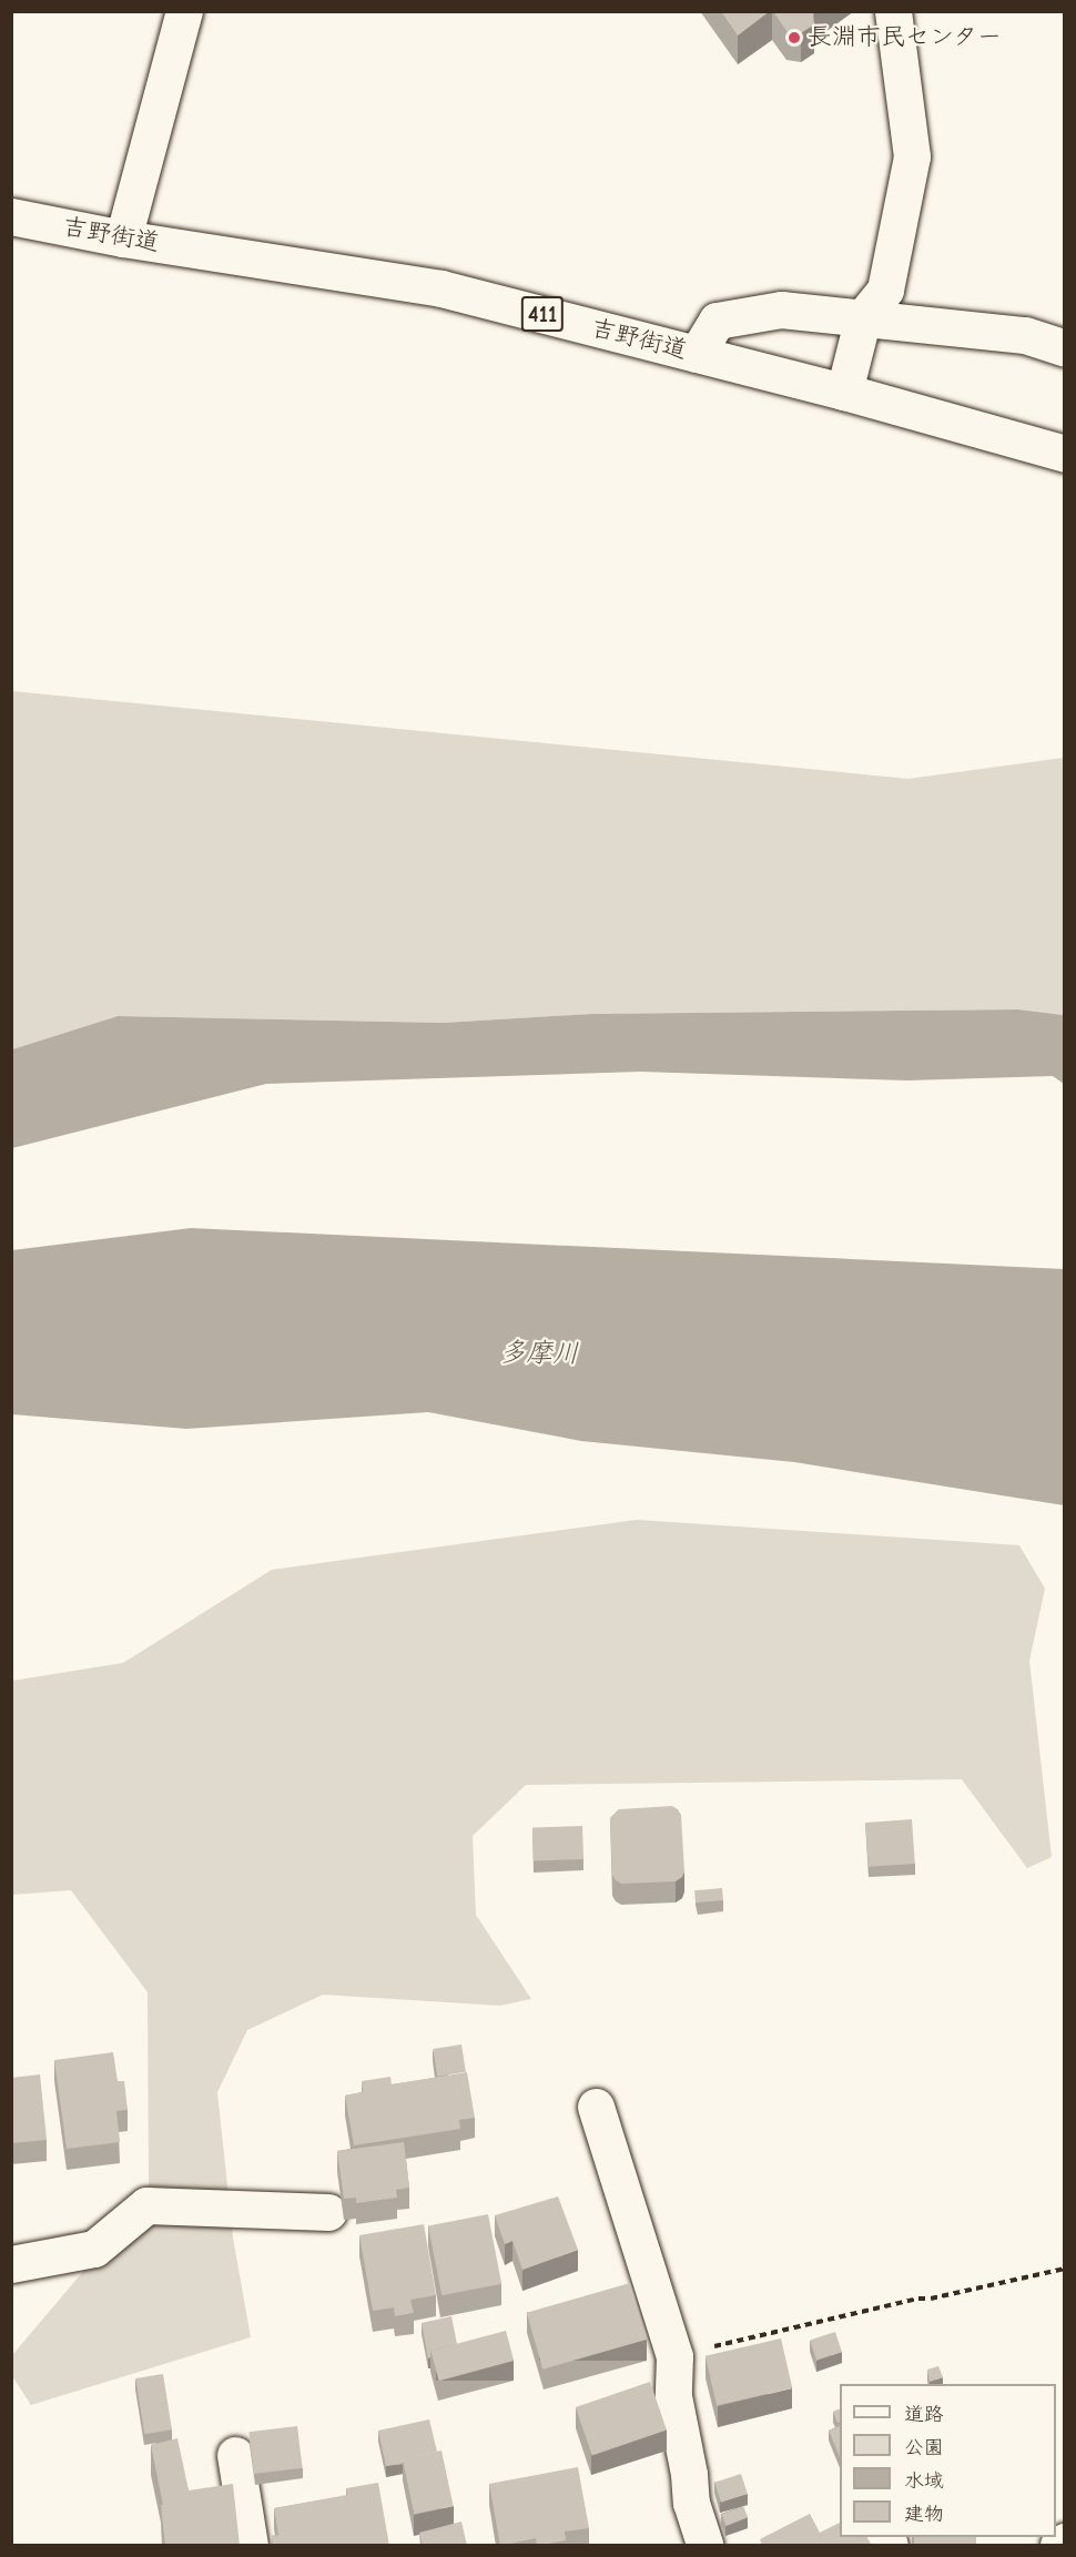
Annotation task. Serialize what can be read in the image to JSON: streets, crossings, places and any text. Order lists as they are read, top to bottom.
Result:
{
  "streets": {
    "main road": ["吉野街道", "411"]
  },
  "water": ["多摩川"],
  "places": ["長淵市民センター"],
  "legend": [
    "道路",
    "公園",
    "水域",
    "建物"
  ]
}
